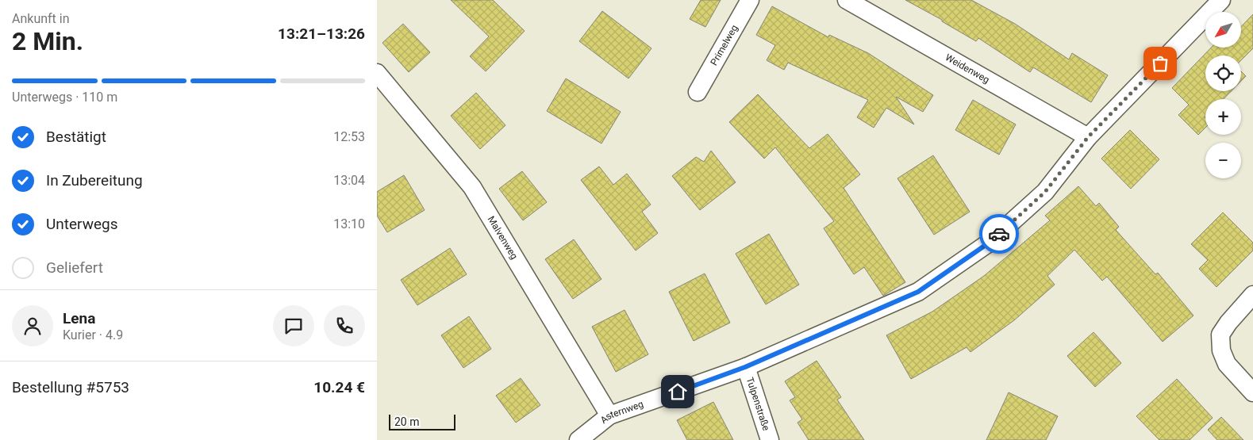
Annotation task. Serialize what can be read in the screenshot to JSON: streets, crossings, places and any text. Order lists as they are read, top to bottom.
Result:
{
  "streets": {
    "street": [
      "Primelweg",
      "Weidenweg",
      "Malvenweg",
      "Tulpenstraße",
      "Asternweg"
    ]
  },
  "crossings": [
    ["Weidenweg", "Asternweg"],
    ["Malvenweg", "Asternweg"],
    ["Tulpenstraße", "Asternweg"]
  ],
  "scale_bar": "20 m",
  "north": "bottom left",
  "page": {
    "heading": ["2 Min.", "Ankunft in", "13:21–13:26"],
    "panel": [
      "Lena",
      "Kurier · 4.9",
      "Bestellung #5753",
      "10.24 €"
    ],
    "map_buttons": ["+", "−"],
    "bar": "Unterwegs · 110 m",
    "list": [
      ["Bestätigt", "12:53"],
      ["In Zubereitung", "13:04"],
      ["Unterwegs", "13:10"],
      "Geliefert"
    ],
    "scale": "20 m"
  }
}
